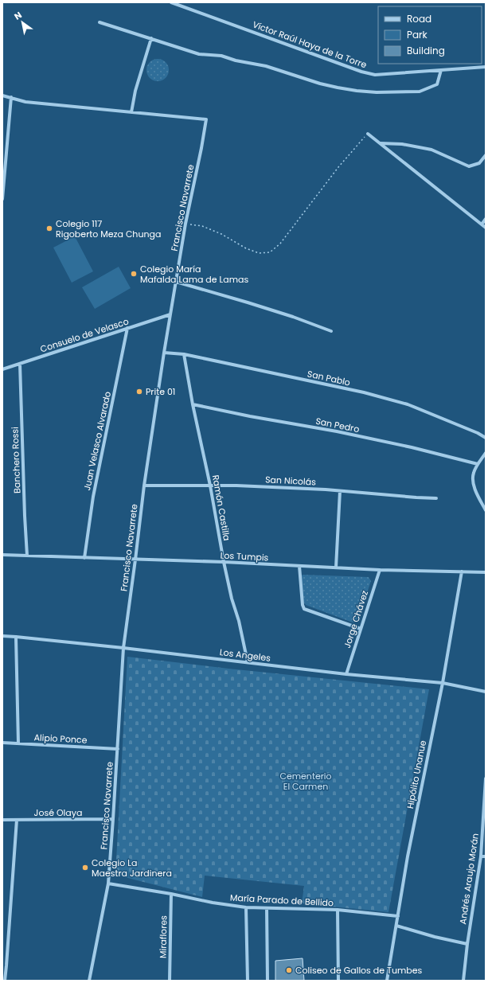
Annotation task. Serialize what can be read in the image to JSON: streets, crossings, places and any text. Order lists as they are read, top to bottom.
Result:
{
  "streets": {
    "street": [
      "Víctor Raúl Haya de la Torre",
      "Francisco Navarrete",
      "Consuelo de Velasco",
      "San Pablo",
      "San Pedro",
      "Juan Velasco Alvarado",
      "Banchero Rossi",
      "San Nicolás",
      "Ramón Castilla",
      "Los Tumpis",
      "Jorge Chávez",
      "Los Angeles",
      "Alipio Ponce",
      "Hipólito Unanue",
      "José Olaya",
      "Andrés Araujo Morán",
      "María Parado de Bellido",
      "Miraflores"
    ]
  },
  "crossings": [
    ["Francisco Navarrete", "Consuelo de Velasco"],
    ["Francisco Navarrete", "San Pablo"],
    ["Francisco Navarrete", "San Nicolás"],
    ["Francisco Navarrete", "Los Tumpis"],
    ["Francisco Navarrete", "Los Angeles"],
    ["Francisco Navarrete", "Alipio Ponce"],
    ["Francisco Navarrete", "José Olaya"],
    ["Francisco Navarrete", "María Parado de Bellido"],
    ["Consuelo de Velasco", "Juan Velasco Alvarado"],
    ["Consuelo de Velasco", "Banchero Rossi"],
    ["San Pablo", "Ramón Castilla"],
    ["San Pedro", "Ramón Castilla"],
    ["Juan Velasco Alvarado", "Los Tumpis"],
    ["Banchero Rossi", "Los Tumpis"],
    ["San Nicolás", "Ramón Castilla"],
    ["Ramón Castilla", "Los Tumpis"],
    ["Ramón Castilla", "Los Angeles"],
    ["Los Tumpis", "Jorge Chávez"],
    ["Los Tumpis", "Hipólito Unanue"],
    ["Jorge Chávez", "Los Angeles"],
    ["Los Angeles", "Hipólito Unanue"],
    ["Hipólito Unanue", "María Parado de Bellido"],
    ["María Parado de Bellido", "Miraflores"]
  ],
  "parks": ["Cementerio El Carmen"],
  "places": [
    "Colegio 117 Rigoberto Meza Chunga",
    "Colegio María Mafalda Lama de Lamas",
    "Prite 01",
    "Colegio La Maestra Jardinera",
    "Coliseo de Gallos de Tumbes"
  ],
  "legend": ["Road", "Park", "Building"],
  "north": "top left"
}
